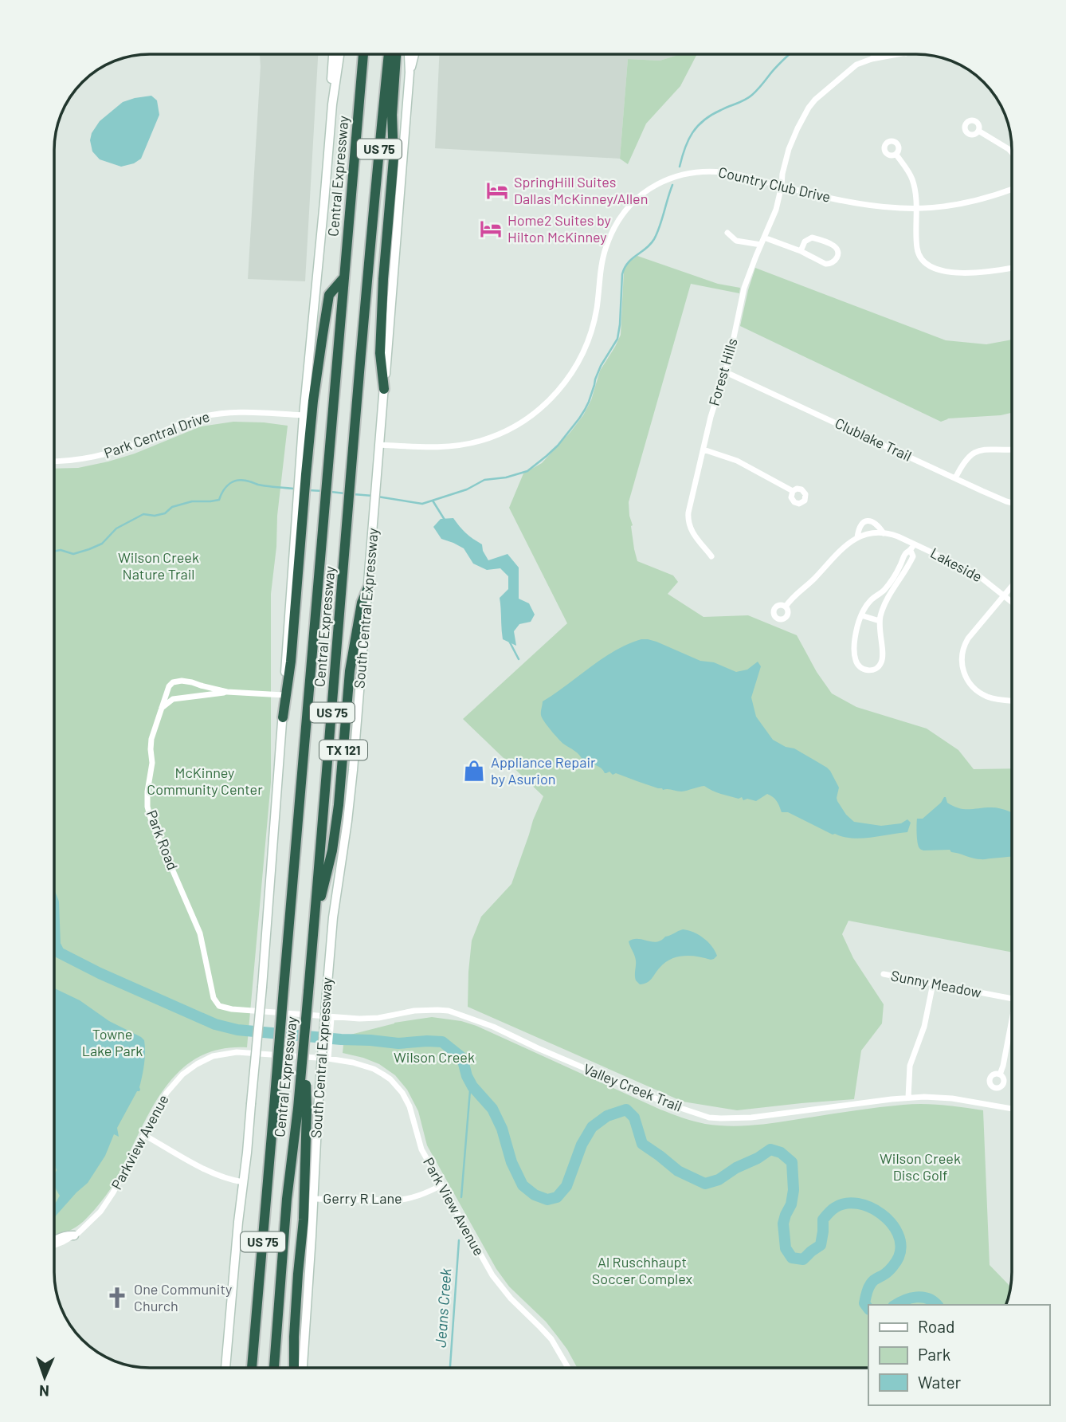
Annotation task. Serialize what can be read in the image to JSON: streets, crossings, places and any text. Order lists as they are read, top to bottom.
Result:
{
  "streets": {
    "highway": ["US 75", "Central Expressway", "TX 121"],
    "main road": ["South Central Expressway"],
    "street": [
      "Country Club Drive",
      "Forest Hills",
      "Park Central Drive",
      "Clublake Trail",
      "Lakeside",
      "Park Road",
      "Sunny Meadow",
      "Valley Creek Trail",
      "Parkview Avenue",
      "Gerry R Lane",
      "Park View Avenue"
    ]
  },
  "crossings": [
    ["Central Expressway", "TX 121"],
    ["Country Club Drive", "Forest Hills"],
    ["Country Club Drive", "South Central Expressway"],
    ["Forest Hills", "Clublake Trail"],
    ["South Central Expressway", "TX 121"],
    ["South Central Expressway", "Gerry R Lane"],
    ["Park Road", "Valley Creek Trail"],
    ["Parkview Avenue", "Park View Avenue"],
    ["Gerry R Lane", "Park View Avenue"]
  ],
  "water": ["Jeans Creek"],
  "parks": [
    "Wilson Creek Nature Trail",
    "McKinney Community Center",
    "Towne Lake Park",
    "Wilson Creek",
    "Wilson Creek Disc Golf",
    "Al Ruschhaupt Soccer Complex"
  ],
  "places": {
    "hotel": ["SpringHill Suites Dallas McKinney/Allen", "Home2 Suites by Hilton McKinney"],
    "shop": ["Appliance Repair by Asurion"],
    "church": ["One Community Church"]
  },
  "legend": ["Road", "Park", "Water"],
  "north": "bottom"
}
